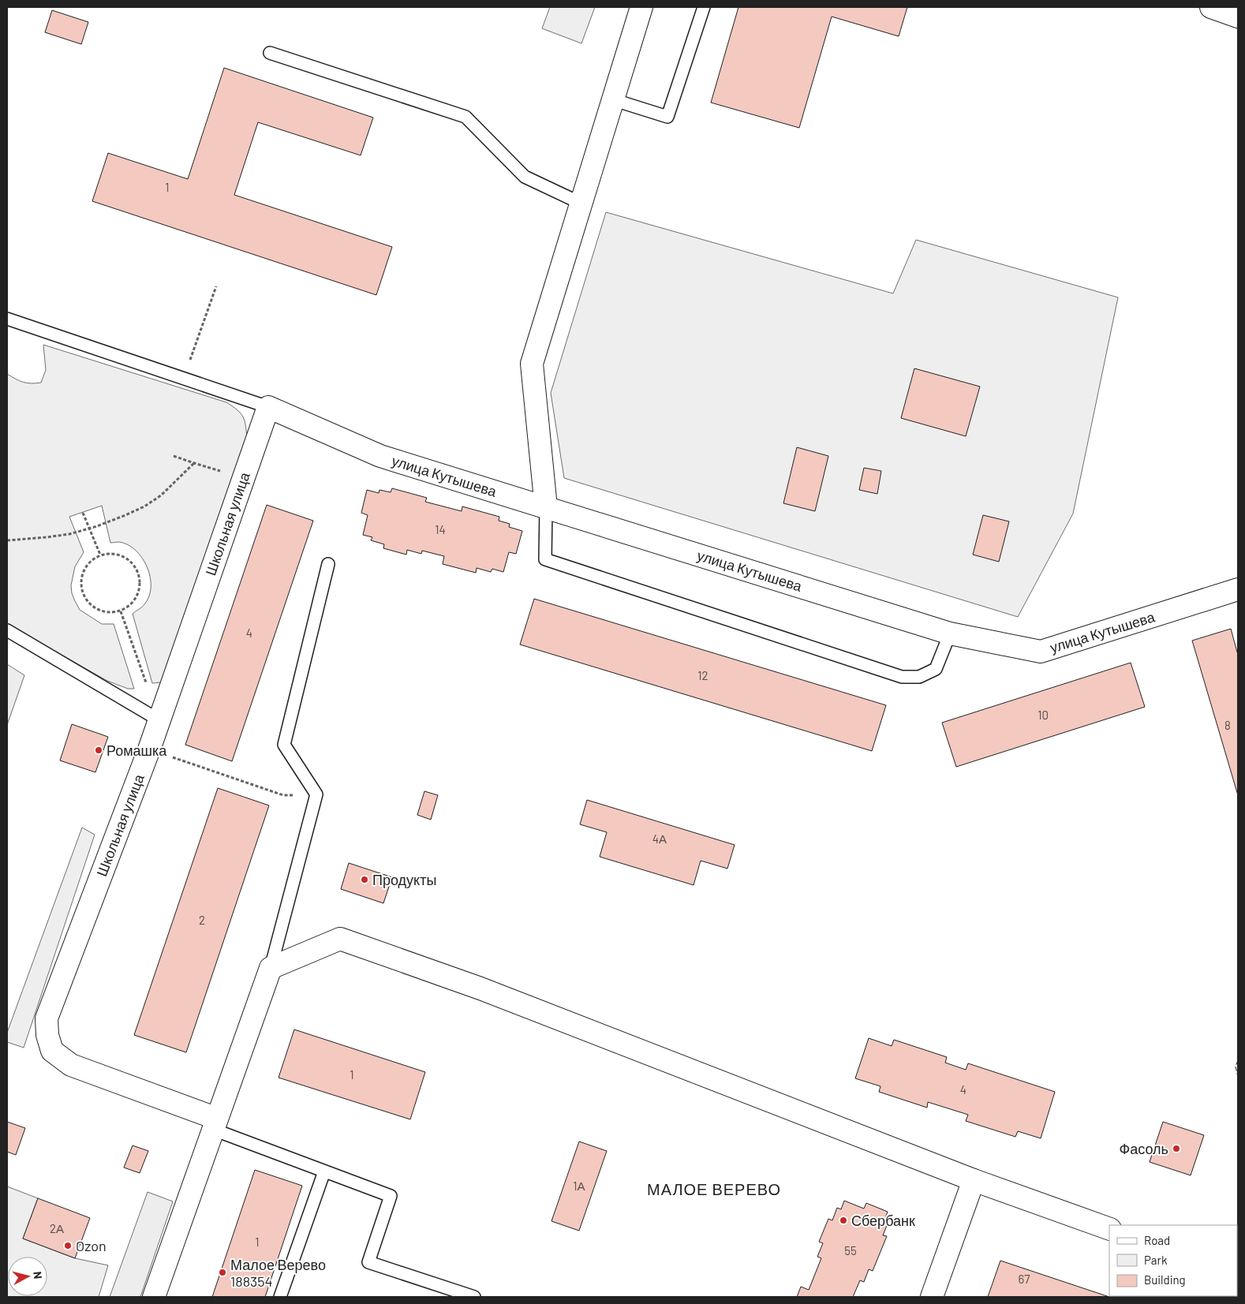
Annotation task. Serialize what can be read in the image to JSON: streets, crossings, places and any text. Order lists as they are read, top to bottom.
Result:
{
  "streets": {
    "street": ["улица Кутышева", "Школьная улица"]
  },
  "crossings": [
    ["улица Кутышева", "Школьная улица"]
  ],
  "districts": ["МАЛОЕ ВЕРЕВО"],
  "places": [
    "Ромашка",
    "Продукты",
    "Фасоль",
    "Сбербанк",
    "Ozon",
    "Малое Верево 188354"
  ],
  "house_numbers": [
    "1",
    "14",
    "4",
    "12",
    "10",
    "8",
    "4А",
    "2",
    "1",
    "4",
    "1А",
    "2А",
    "1",
    "55",
    "67"
  ],
  "legend": ["Road", "Park", "Building"],
  "north": "right"
}
